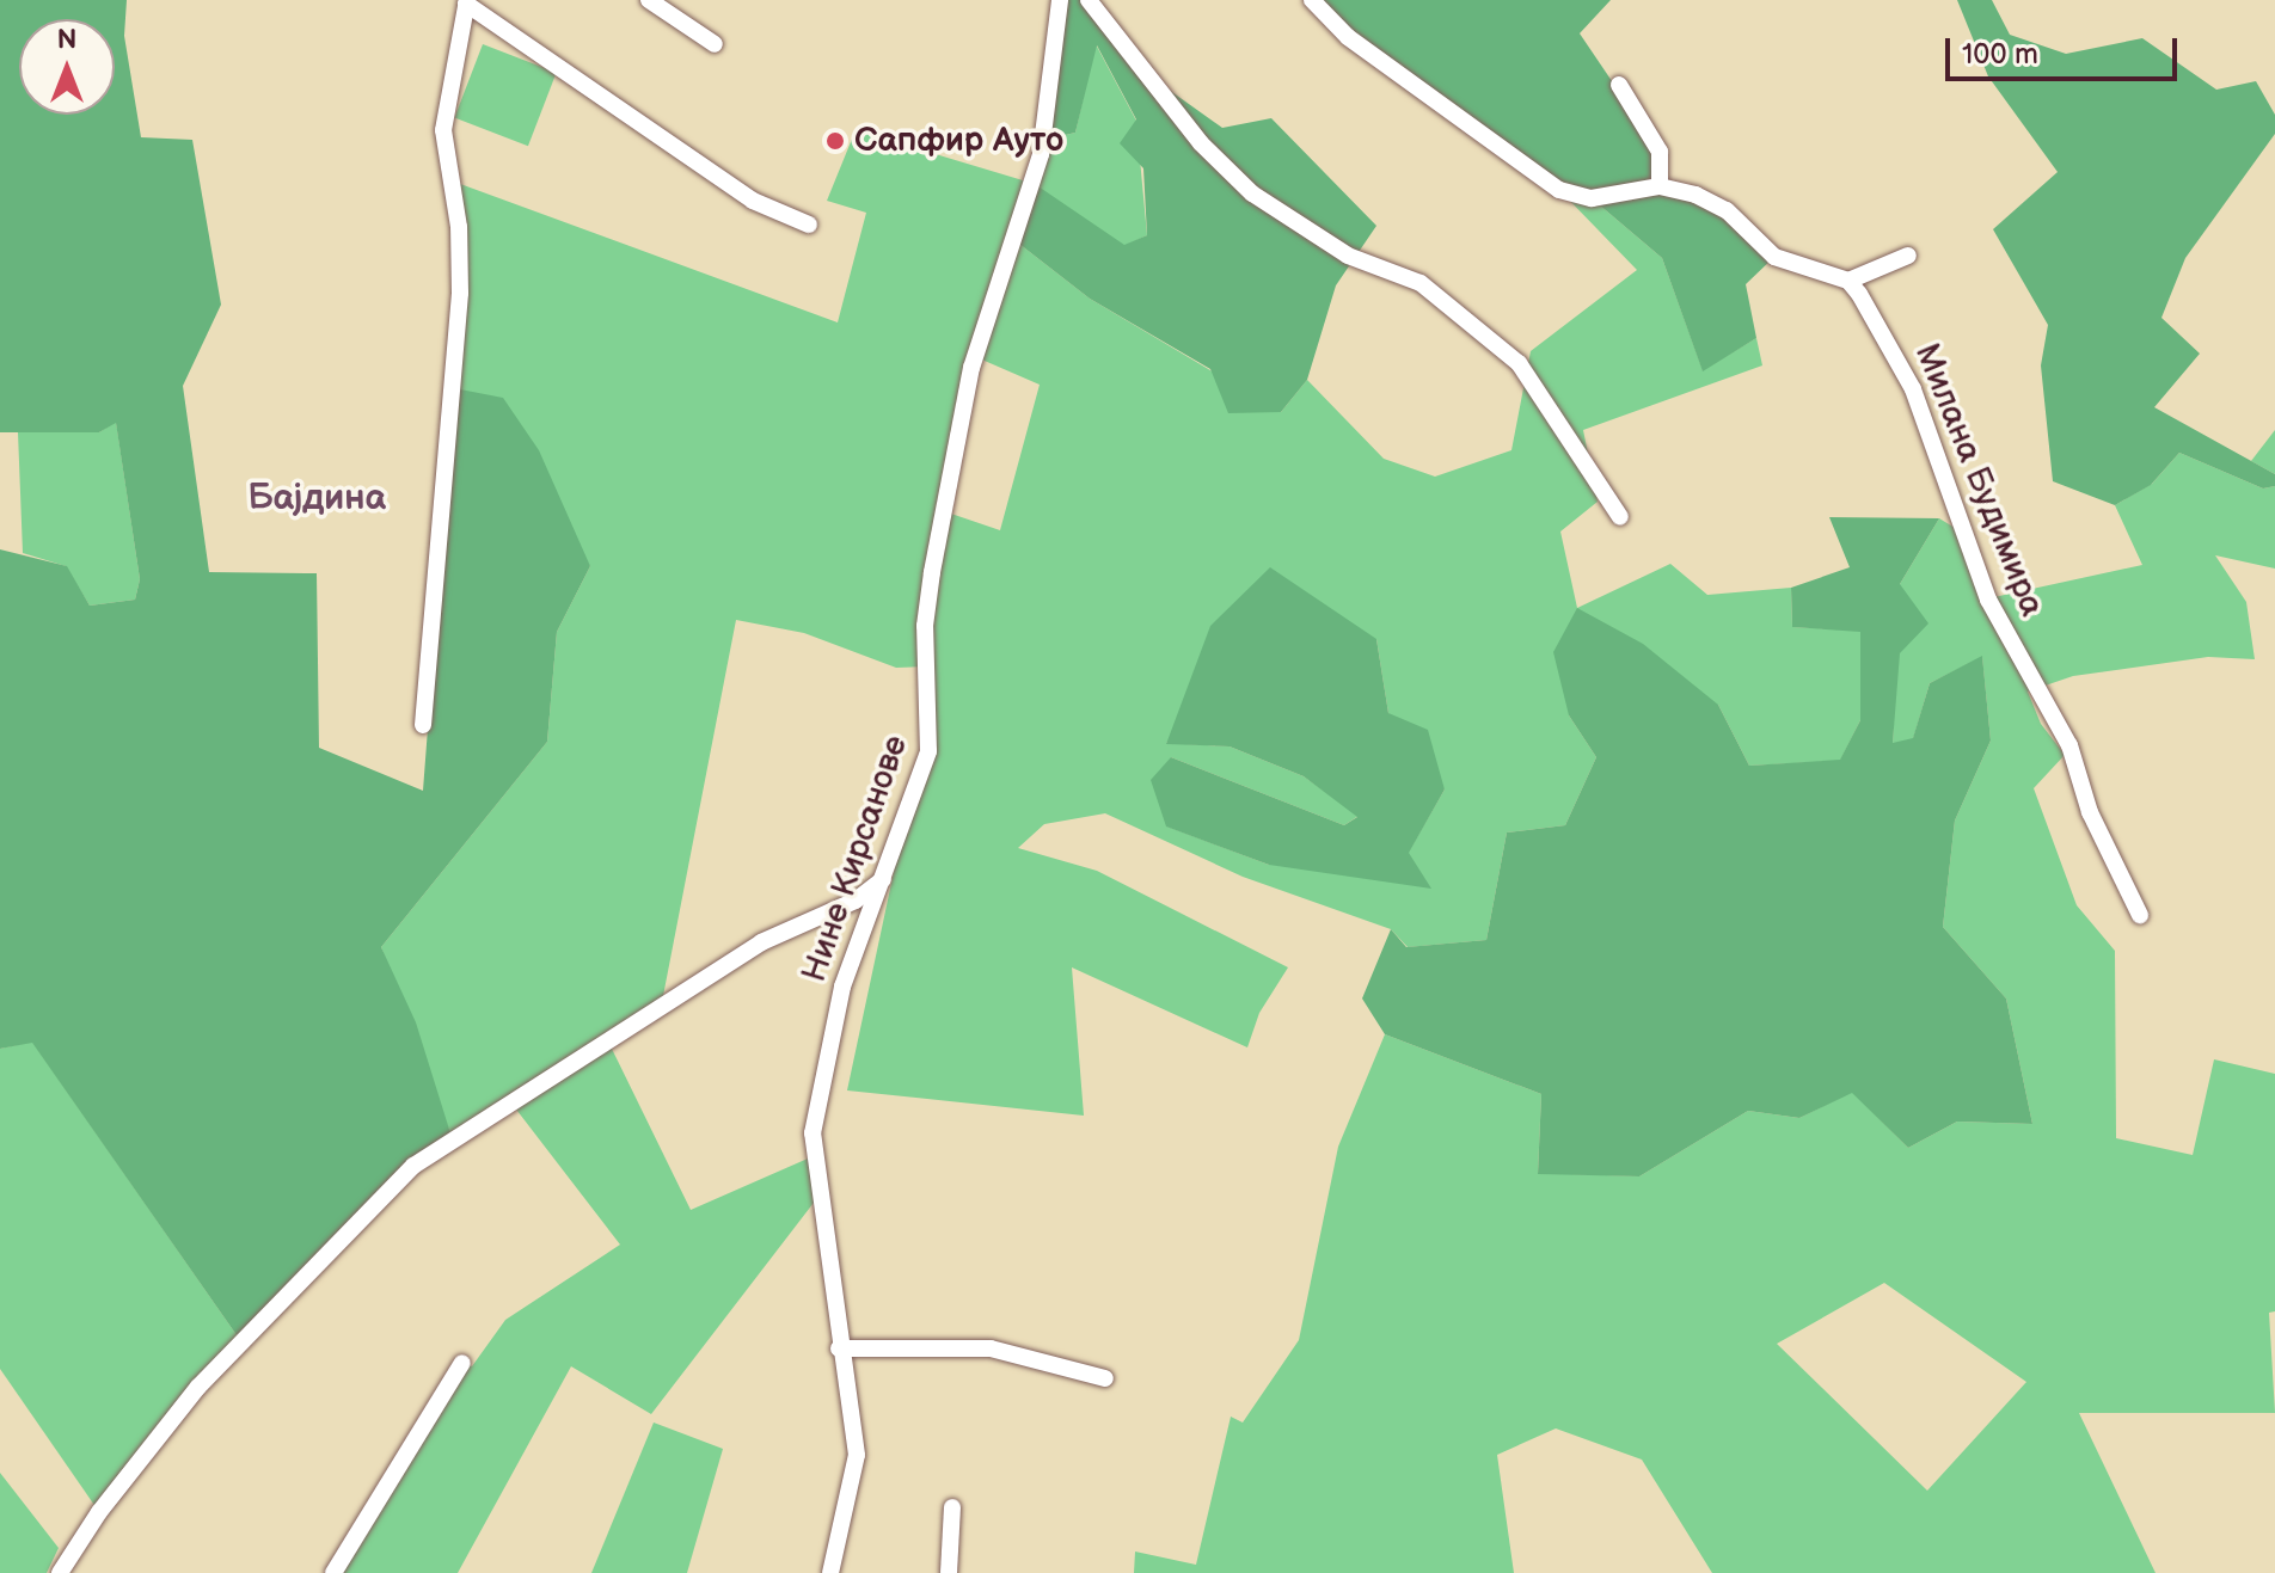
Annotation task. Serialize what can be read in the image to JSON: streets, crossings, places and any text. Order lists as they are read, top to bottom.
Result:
{
  "streets": {
    "street": ["Милана Будимира", "Нине Кирсанове"]
  },
  "districts": ["Бајдина"],
  "places": ["Сапфир Ауто"],
  "scale_bar": "100 m",
  "north": "top"
}
